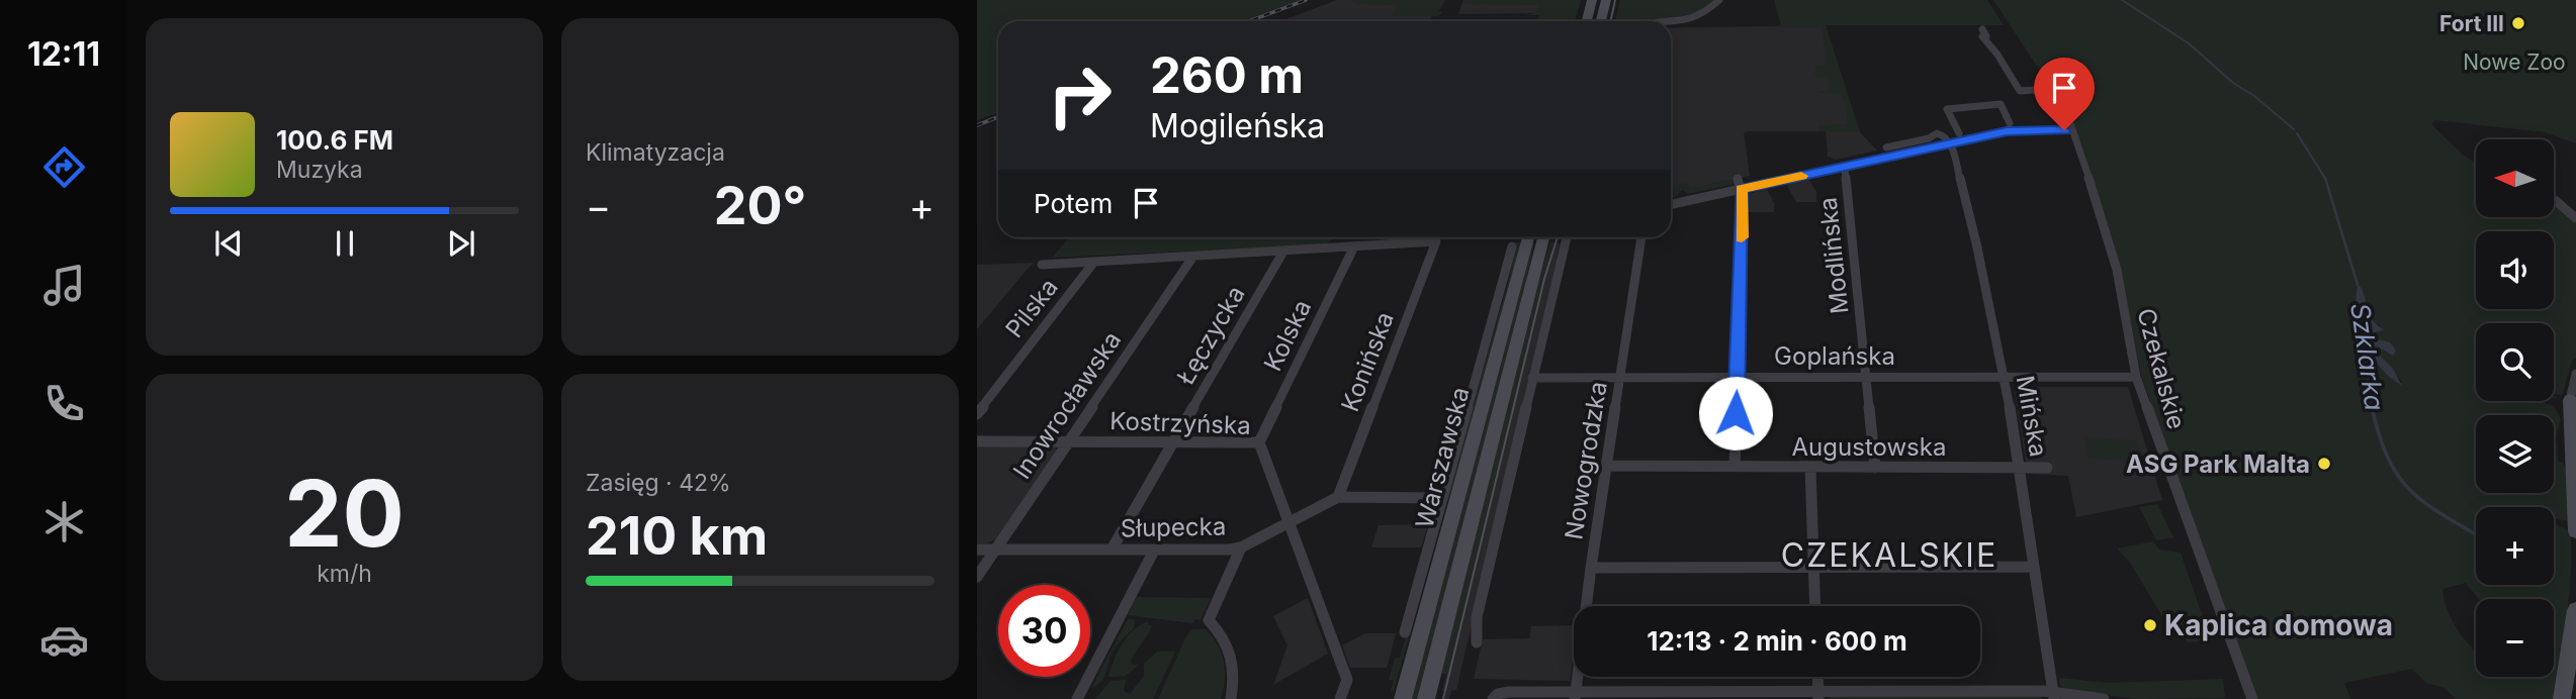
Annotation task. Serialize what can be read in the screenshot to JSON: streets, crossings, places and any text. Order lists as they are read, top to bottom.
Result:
{
  "streets": {
    "main road": ["Warszawska"],
    "street": [
      "Modlińska",
      "Pilska",
      "Łęczycka",
      "Kolska",
      "Goplańska",
      "Konińska",
      "Czekalskie",
      "Inowrocławska",
      "Mińska",
      "Kostrzyńska",
      "Augustowska",
      "Nowogrodzka",
      "Słupecka"
    ]
  },
  "crossings": [
    ["Modlińska", "Goplańska"],
    ["Modlińska", "Augustowska"],
    ["Łęczycka", "Kostrzyńska"],
    ["Łęczycka", "Słupecka"],
    ["Kolska", "Konińska"],
    ["Kolska", "Kostrzyńska"],
    ["Goplańska", "Czekalskie"],
    ["Goplańska", "Mińska"],
    ["Goplańska", "Nowogrodzka"],
    ["Konińska", "Słupecka"],
    ["Inowrocławska", "Kostrzyńska"],
    ["Inowrocławska", "Słupecka"],
    ["Mińska", "Augustowska"],
    ["Kostrzyńska", "Słupecka"],
    ["Augustowska", "Nowogrodzka"],
    ["Warszawska", "Słupecka"]
  ],
  "districts": ["CZEKALSKIE"],
  "water": ["Szklarka"],
  "parks": ["Nowe Zoo"],
  "places": ["Fort III", "ASG Park Malta", "Kaplica domowa"],
  "north": "left",
  "page": {
    "tabs": "12:11",
    "tile": [
      "Klimatyzacja",
      ["20", "km/h"],
      ["Zasięg · 42%", "210 km"]
    ],
    "turn": ["260 m", "Mogileńska"],
    "song": ["100.6 FM", "Muzyka"],
    "map_buttons": ["+", "−"],
    "then": "Potem",
    "heat": ["−", "20°", "+"],
    "limit": "30",
    "trip": "12:13 · 2 min · 600 m"
  }
}
